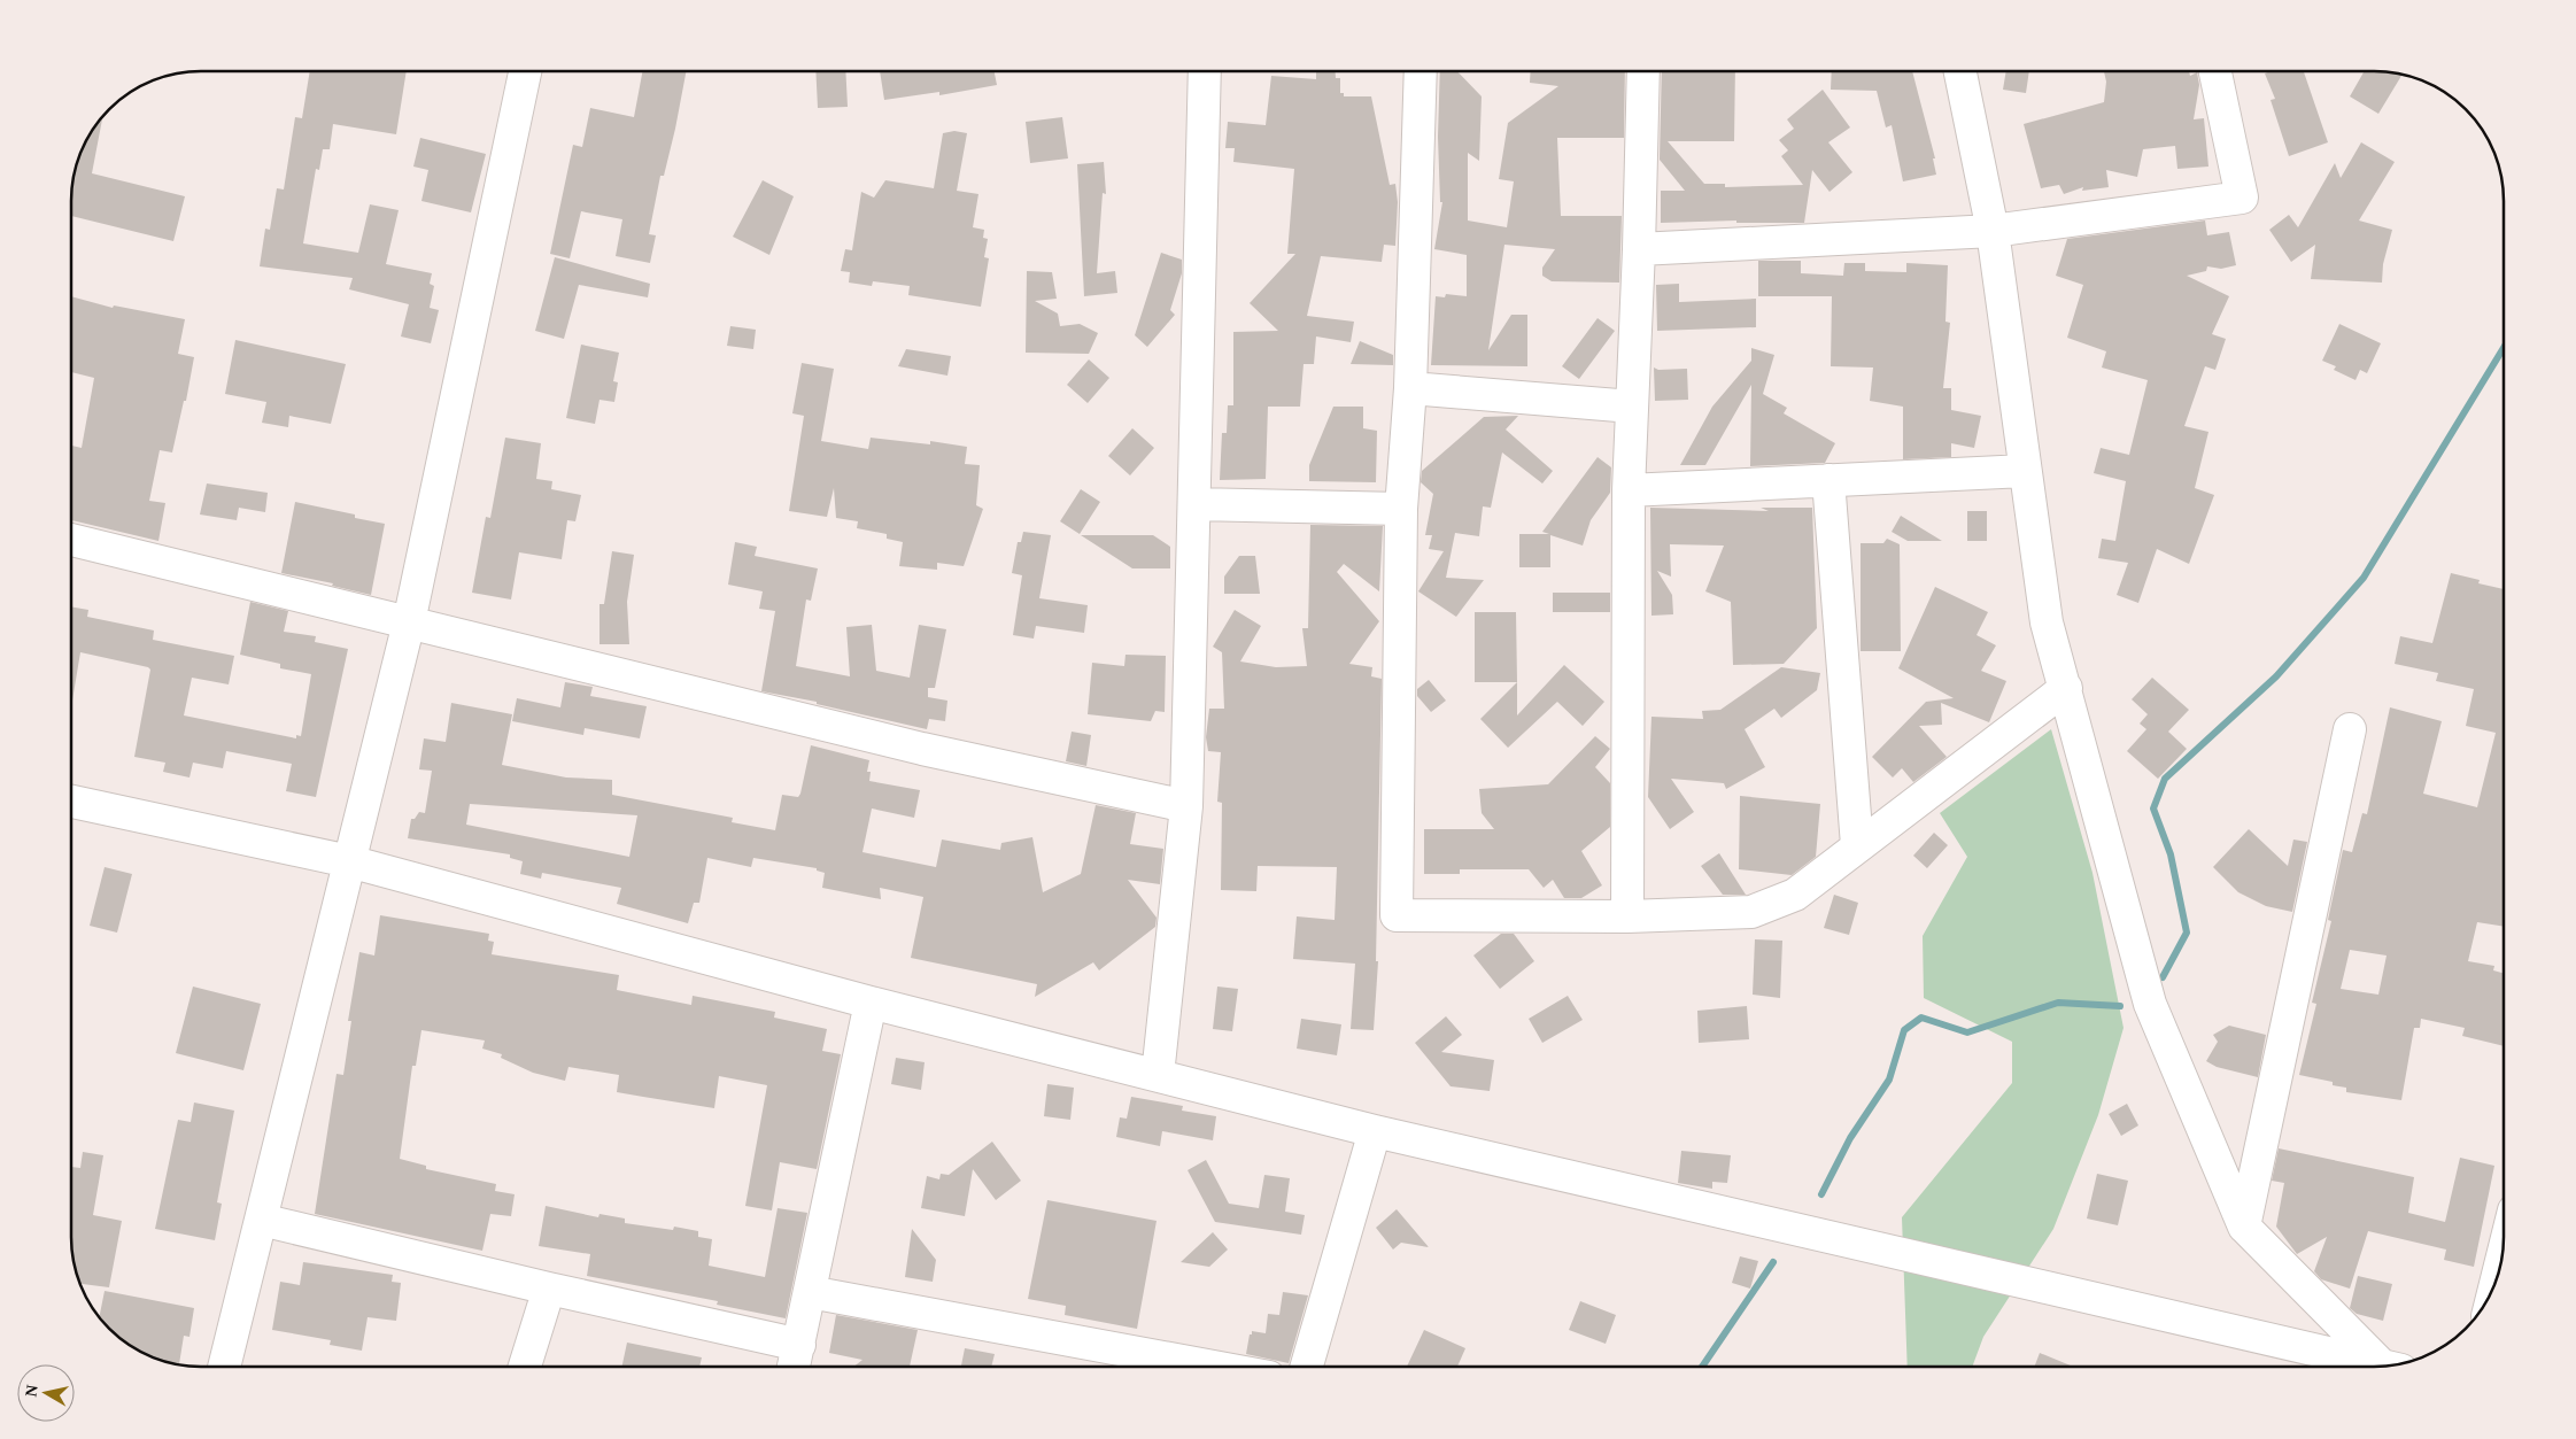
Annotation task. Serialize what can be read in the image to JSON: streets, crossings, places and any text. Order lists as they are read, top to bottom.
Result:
{
  "north": "left"
}
